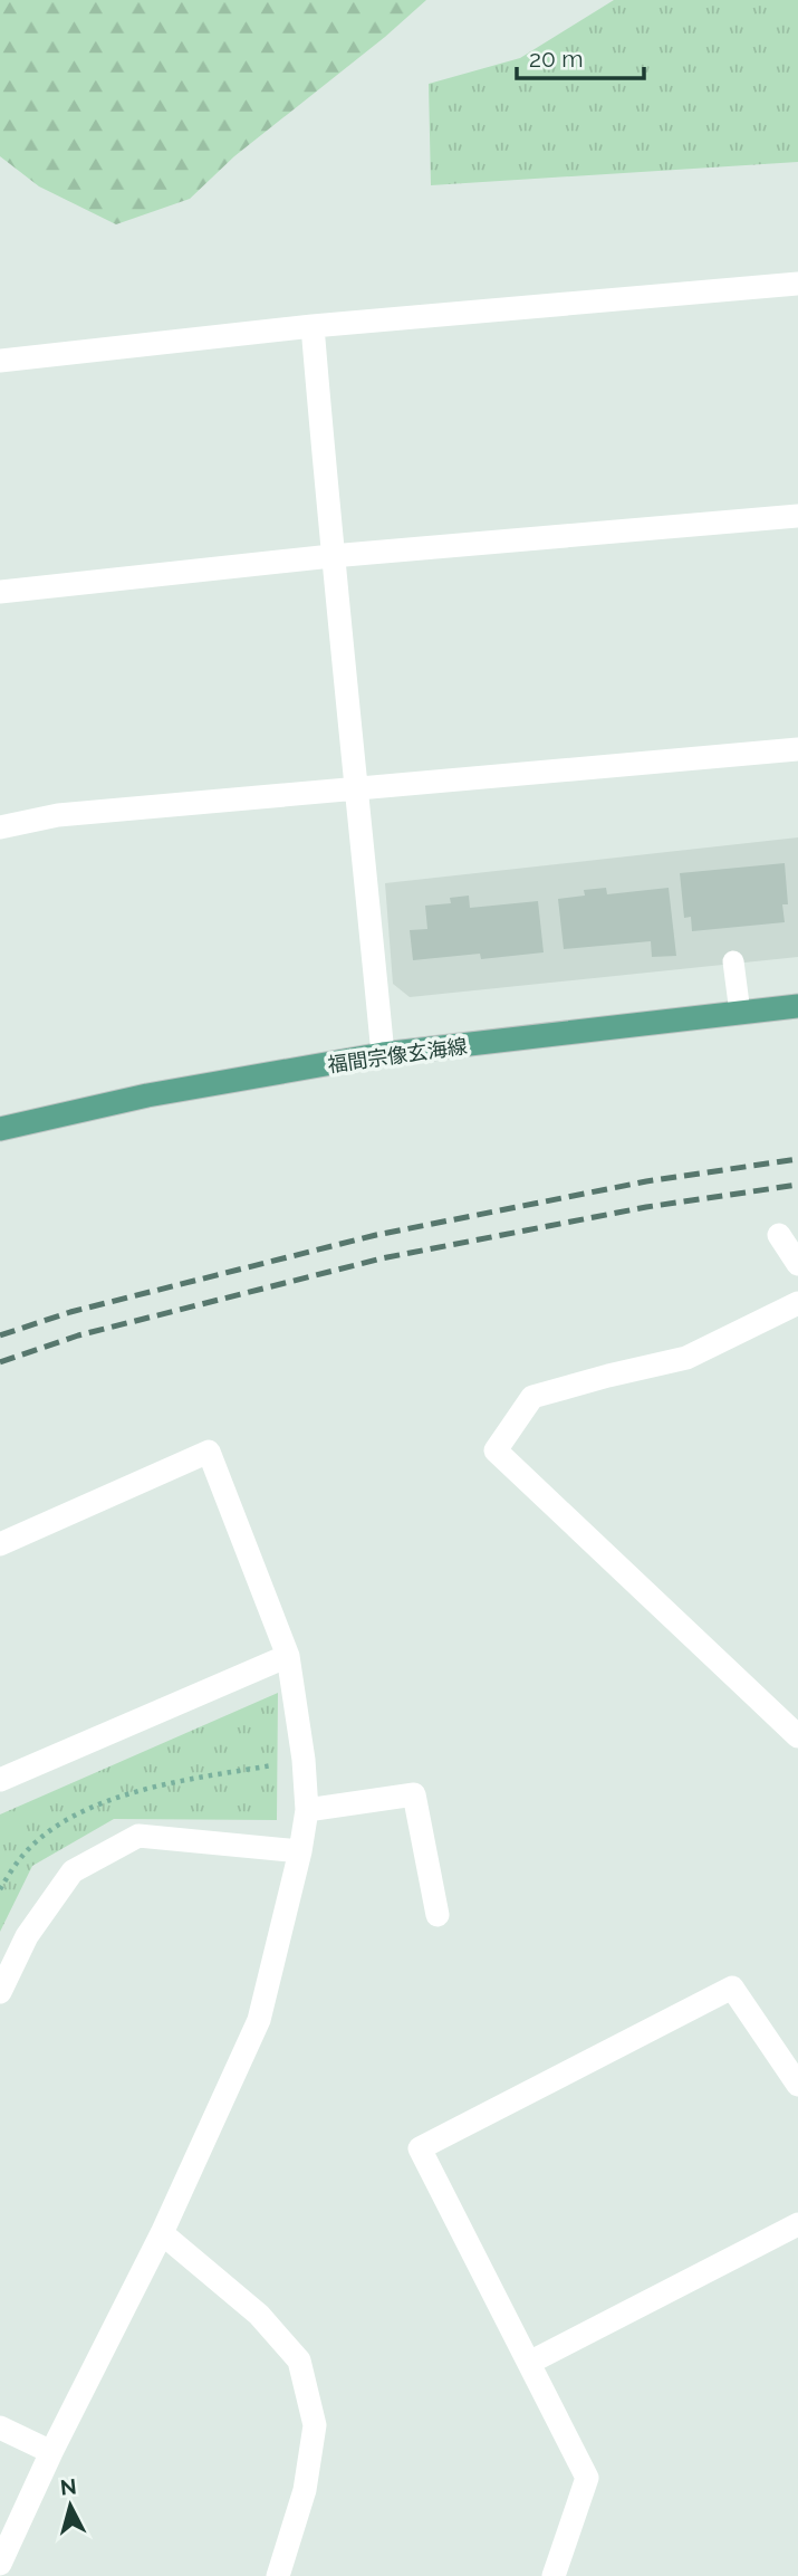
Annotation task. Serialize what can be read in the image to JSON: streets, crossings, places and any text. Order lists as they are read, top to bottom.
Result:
{
  "streets": {
    "main road": ["福間宗像玄海線"]
  },
  "scale_bar": "20 m",
  "north": "top"
}
